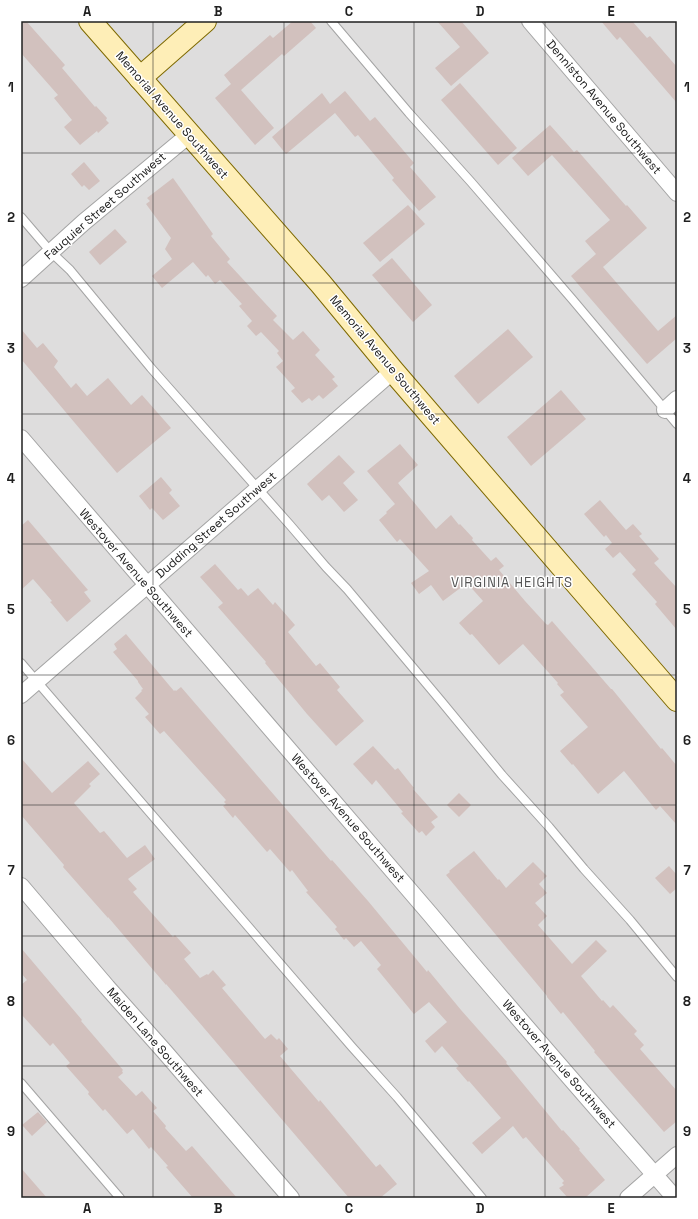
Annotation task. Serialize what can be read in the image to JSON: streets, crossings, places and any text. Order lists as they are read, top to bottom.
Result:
{
  "streets": {
    "street": [
      "Denniston Avenue Southwest",
      "Memorial Avenue Southwest",
      "Fauquier Street Southwest",
      "Dudding Street Southwest",
      "Westover Avenue Southwest",
      "Maiden Lane Southwest"
    ]
  },
  "crossings": [
    ["Memorial Avenue Southwest", "Fauquier Street Southwest"],
    ["Memorial Avenue Southwest", "Dudding Street Southwest"],
    ["Dudding Street Southwest", "Westover Avenue Southwest"]
  ],
  "districts": ["VIRGINIA HEIGHTS"],
  "grid": {
    "columns": [
      "A",
      "B",
      "C",
      "D",
      "E"
    ],
    "rows": [
      "1",
      "2",
      "3",
      "4",
      "5",
      "6",
      "7",
      "8",
      "9"
    ]
  }
}
